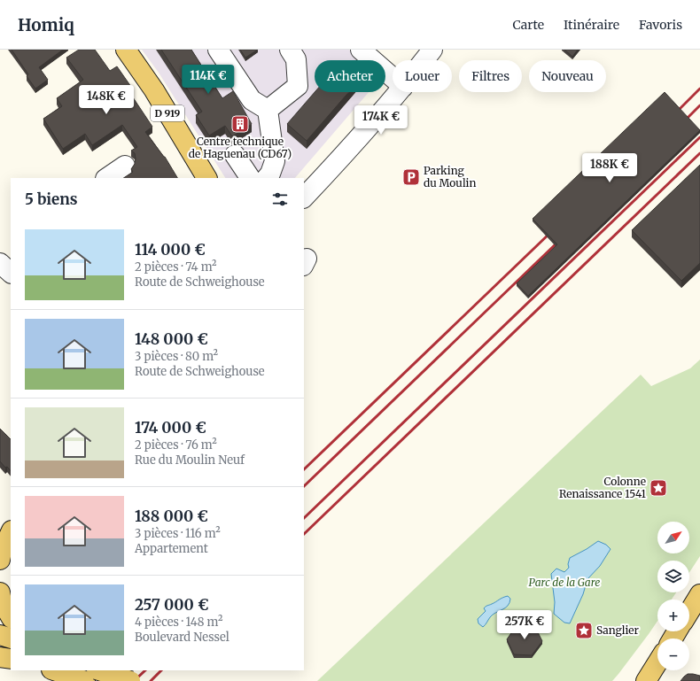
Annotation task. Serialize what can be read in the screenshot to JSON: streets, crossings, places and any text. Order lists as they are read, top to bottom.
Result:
{
  "streets": {
    "main road": ["D 919"]
  },
  "parks": ["Parc de la Gare"],
  "places": {
    "building": ["Centre technique de Haguenau (CD67)"],
    "parking": ["Parking du Moulin"],
    "place": ["Colonne Renaissance 1541", "Sanglier"]
  },
  "north": "top right",
  "page": {
    "header": "Homiq",
    "nav": ["Carte", "Itinéraire", "Favoris"],
    "chip": [
      "Acheter",
      "Louer",
      "Filtres",
      "Nouveau"
    ],
    "price": [
      "114K €",
      "148K €",
      "174K €",
      "188K €",
      "257K €"
    ],
    "heading": "5 biens",
    "list": [
      {
        "name": "114 000 €",
        "note": "2 pièces · 74 m² · Route de Schweighouse"
      },
      {
        "name": "148 000 €",
        "note": "3 pièces · 80 m² · Route de Schweighouse"
      },
      {
        "name": "174 000 €",
        "note": "2 pièces · 76 m² · Rue du Moulin Neuf"
      },
      {
        "name": "188 000 €",
        "note": "3 pièces · 116 m² · Appartement"
      },
      {
        "name": "257 000 €",
        "note": "4 pièces · 148 m² · Boulevard Nessel"
      }
    ],
    "map_buttons": ["+", "−"]
  }
}
